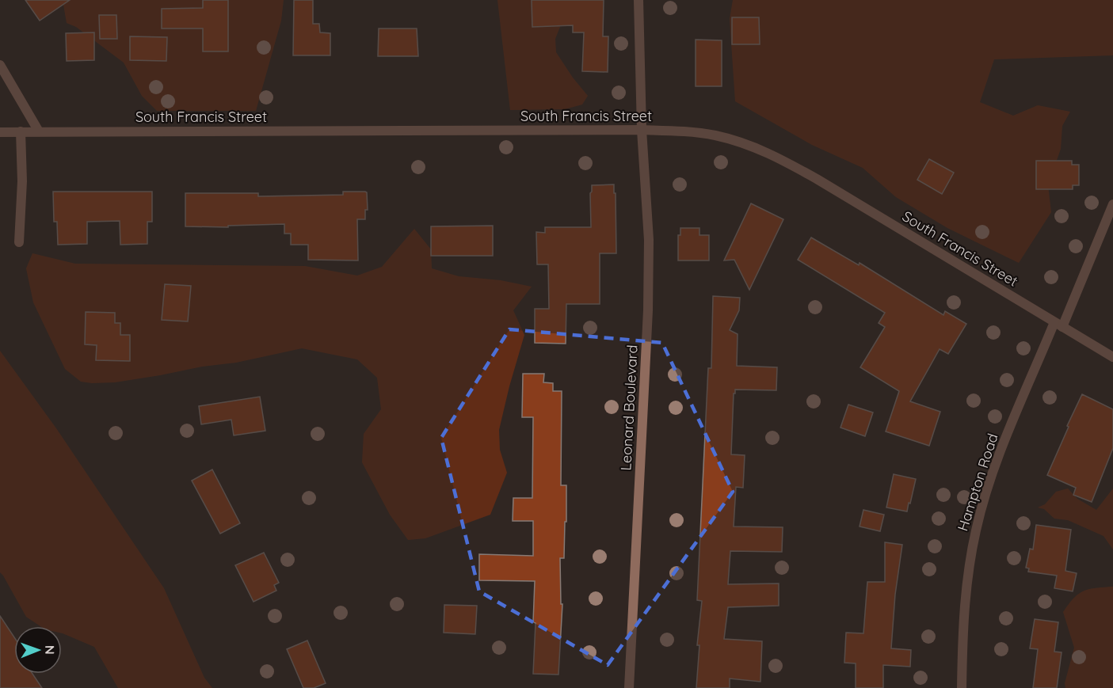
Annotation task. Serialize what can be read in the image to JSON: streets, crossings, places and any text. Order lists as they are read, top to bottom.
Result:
{
  "streets": {
    "street": ["South Francis Street", "Leonard Boulevard", "Hampton Road"]
  },
  "crossings": [
    ["South Francis Street", "Leonard Boulevard"],
    ["South Francis Street", "Hampton Road"]
  ],
  "north": "right"
}
